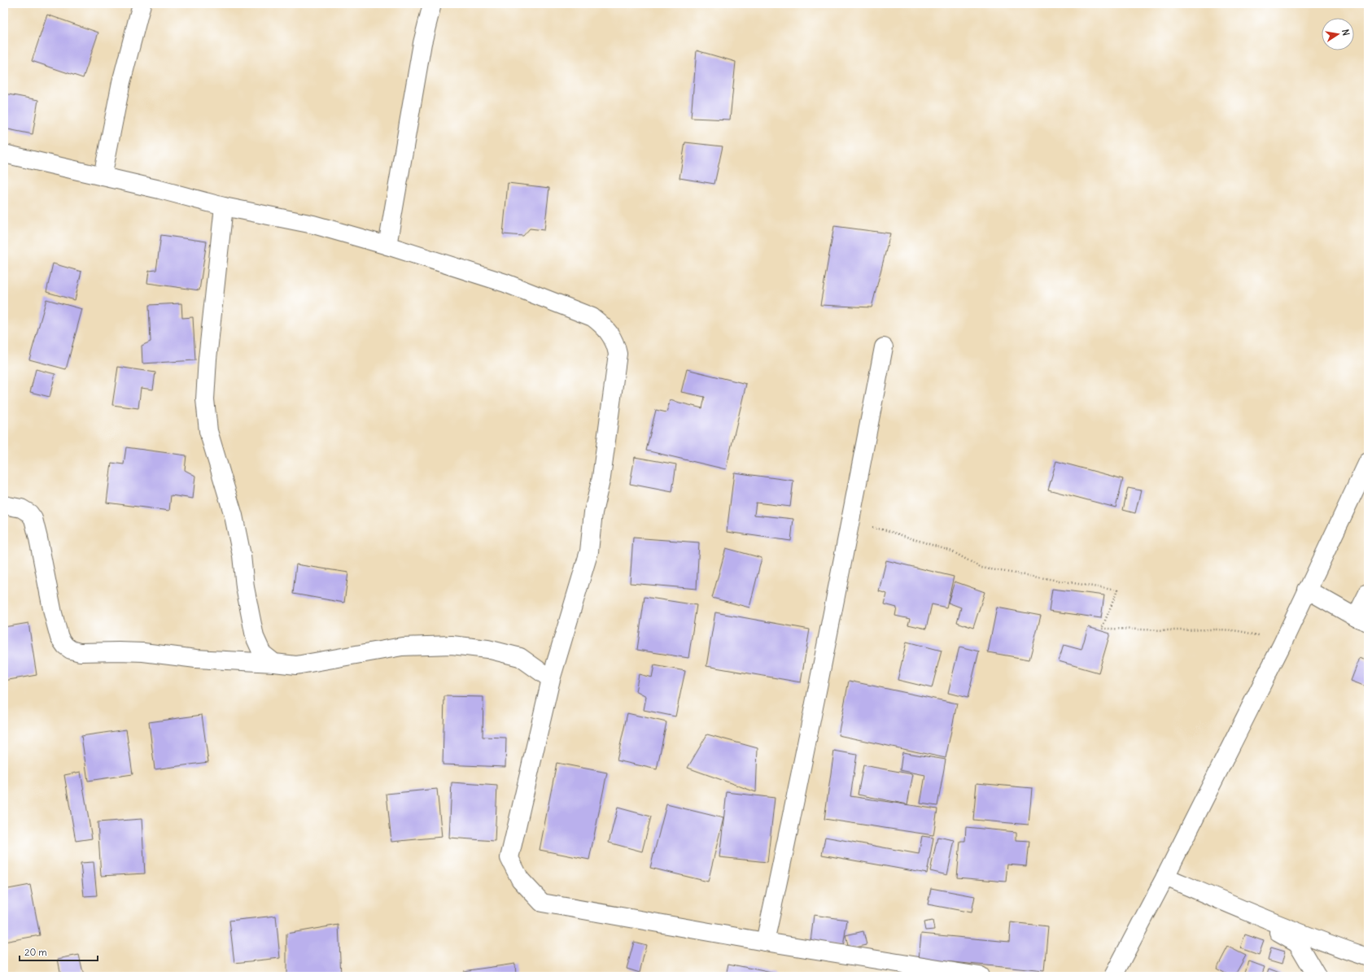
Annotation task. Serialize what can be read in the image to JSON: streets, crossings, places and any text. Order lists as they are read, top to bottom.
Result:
{
  "scale_bar": "20 m",
  "north": "right"
}
